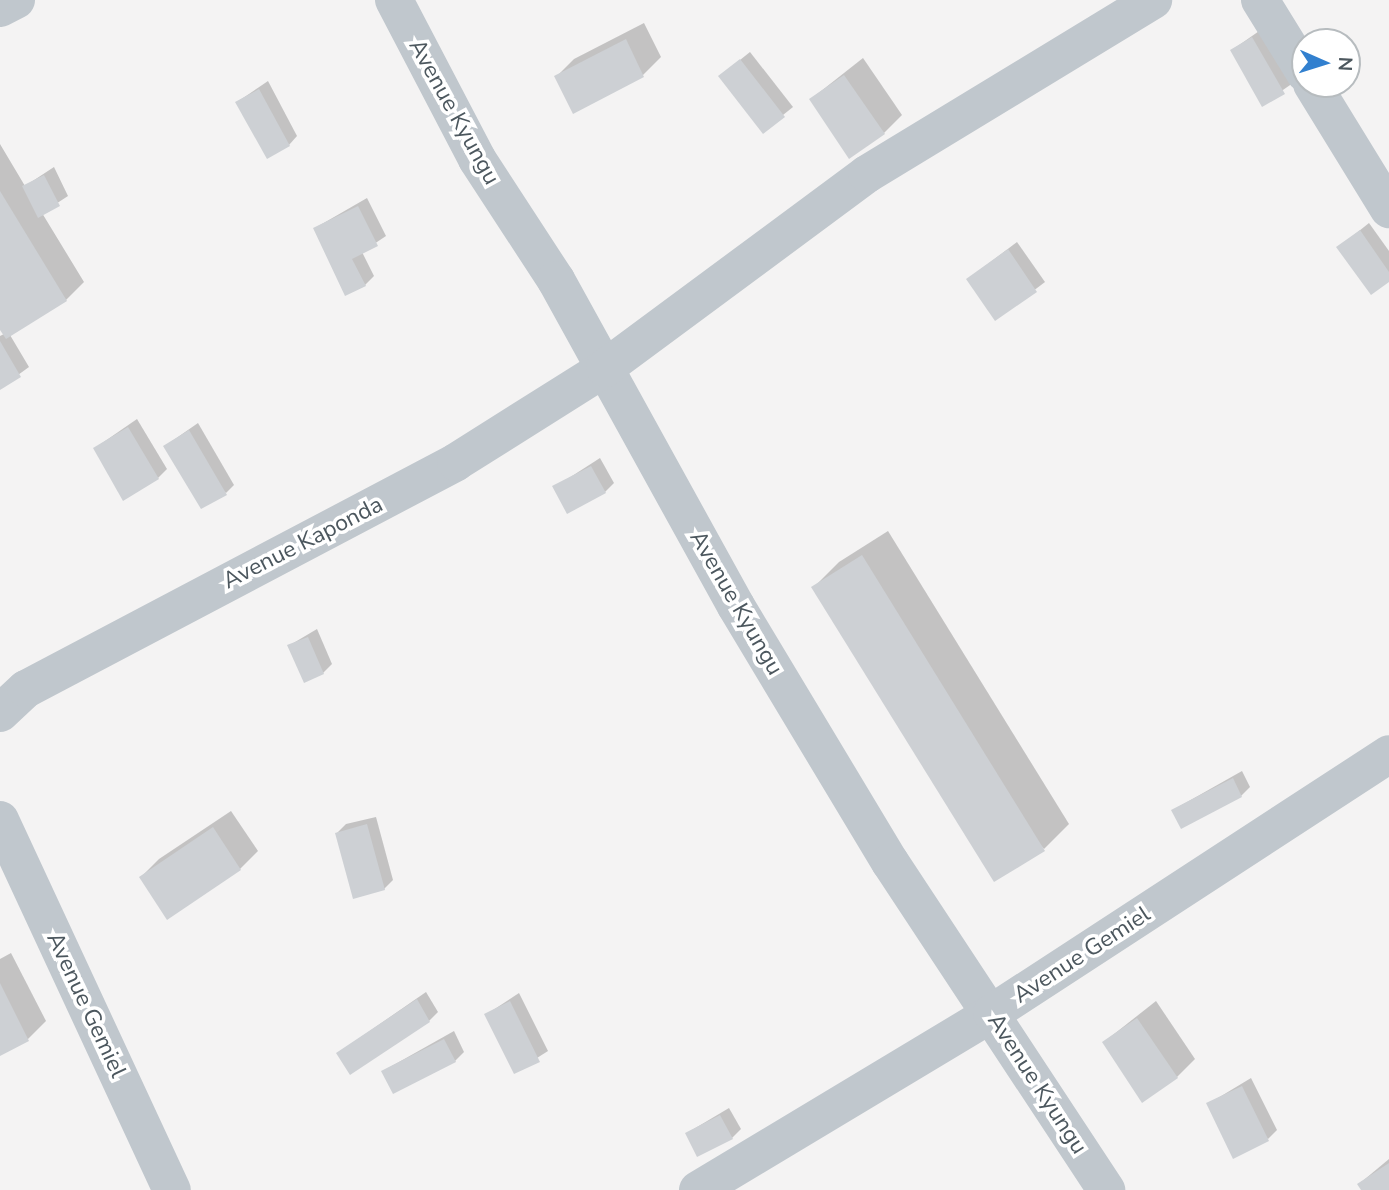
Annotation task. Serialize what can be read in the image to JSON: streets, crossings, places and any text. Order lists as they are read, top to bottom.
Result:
{
  "streets": {
    "street": ["Avenue Kyungu", "Avenue Kaponda", "Avenue Gemiel"]
  },
  "crossings": [
    ["Avenue Kyungu", "Avenue Kaponda"],
    ["Avenue Kyungu", "Avenue Gemiel"]
  ],
  "north": "right"
}
